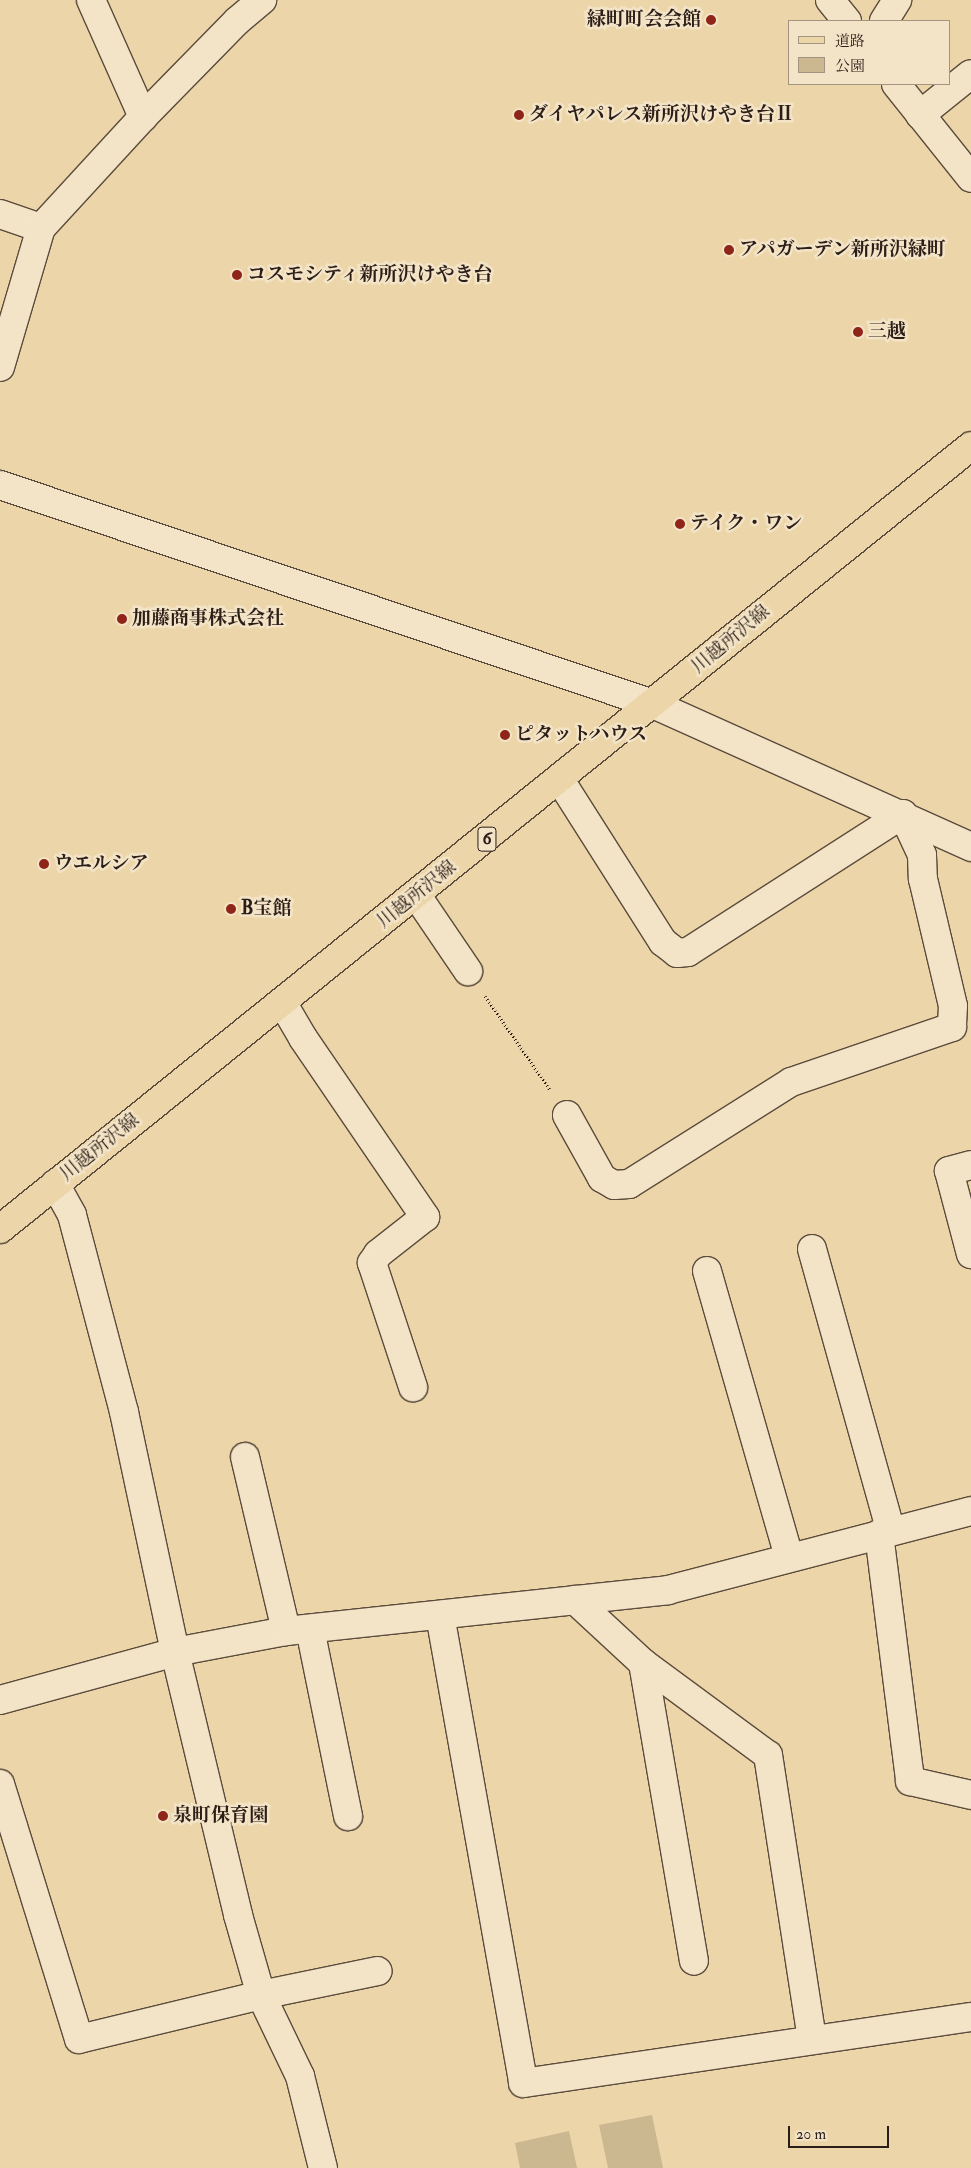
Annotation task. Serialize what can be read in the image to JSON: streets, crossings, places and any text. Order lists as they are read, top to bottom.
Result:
{
  "streets": {
    "main road": ["川越所沢線", "6"]
  },
  "places": [
    "緑町町会会館",
    "ダイヤパレス新所沢けやき台Ⅱ",
    "アパガーデン新所沢緑町",
    "コスモシティ新所沢けやき台",
    "三越",
    "テイク・ワン",
    "加藤商事株式会社",
    "ピタットハウス",
    "ウエルシア",
    "B宝館",
    "泉町保育園"
  ],
  "legend": ["道路", "公園"],
  "scale_bar": "20 m"
}
